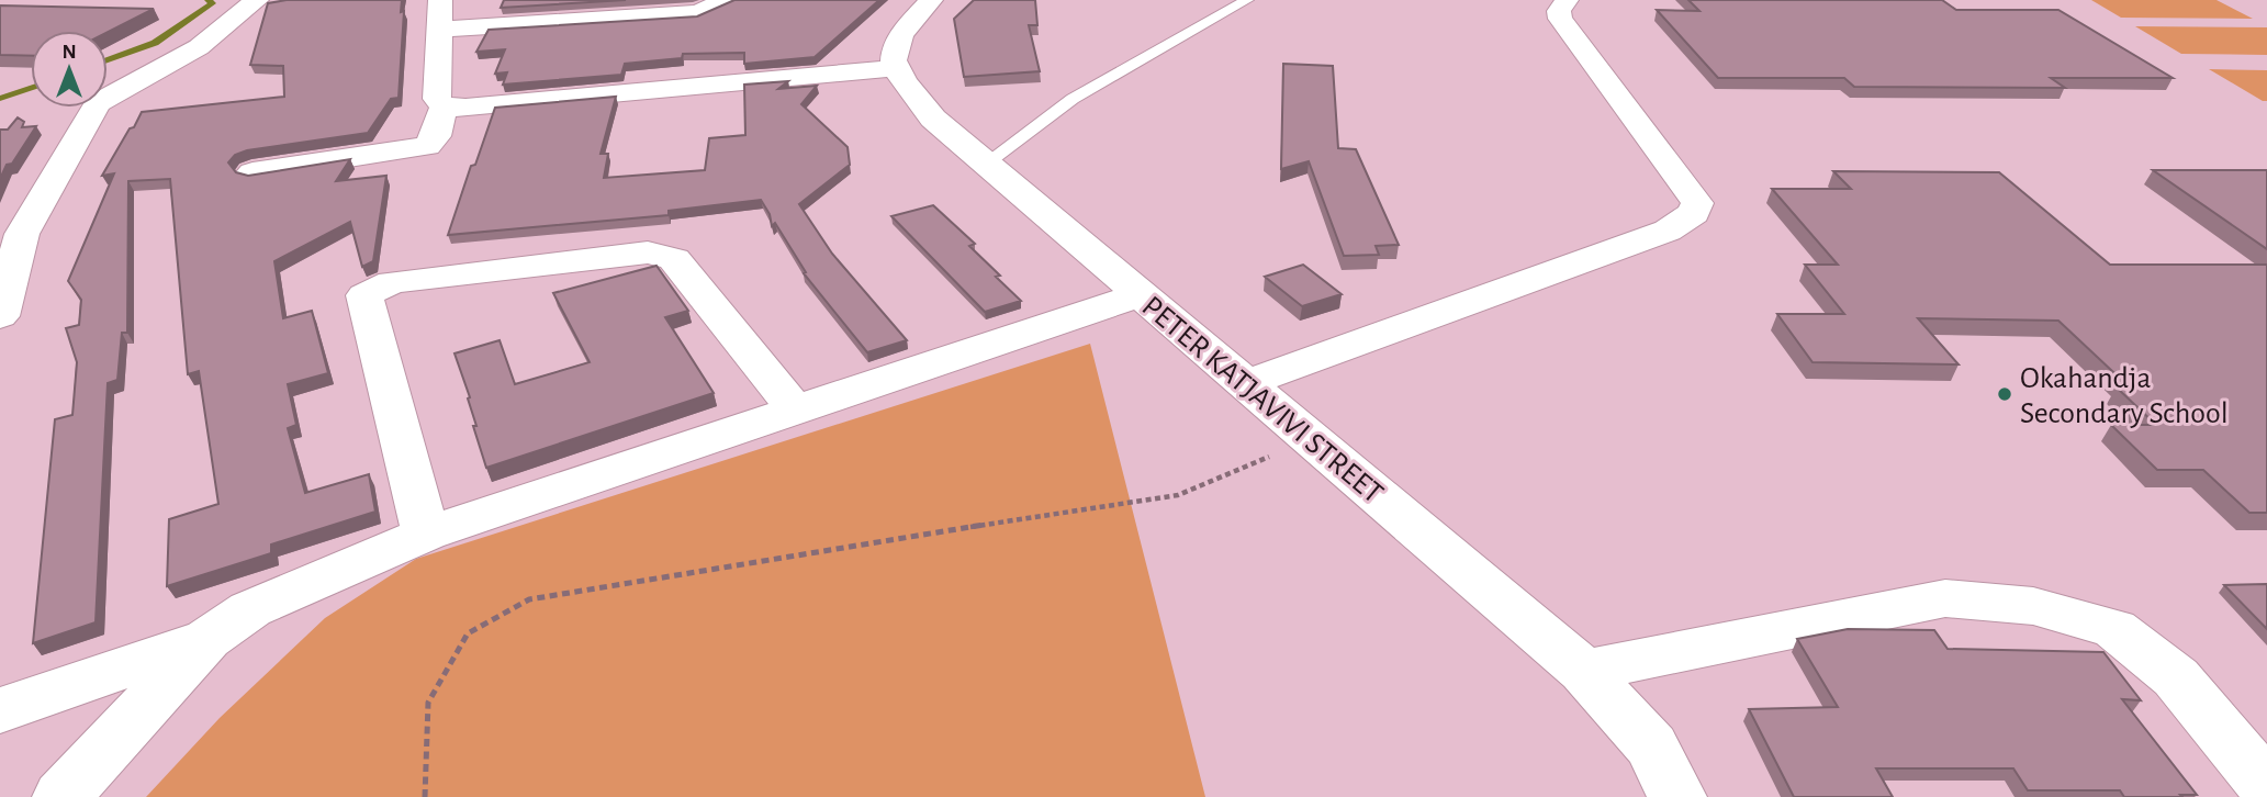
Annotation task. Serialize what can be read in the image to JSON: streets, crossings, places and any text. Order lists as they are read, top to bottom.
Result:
{
  "streets": {
    "street": ["PETER KATJAVIVI STREET"]
  },
  "places": ["Okahandja Secondary School"],
  "north": "top"
}
